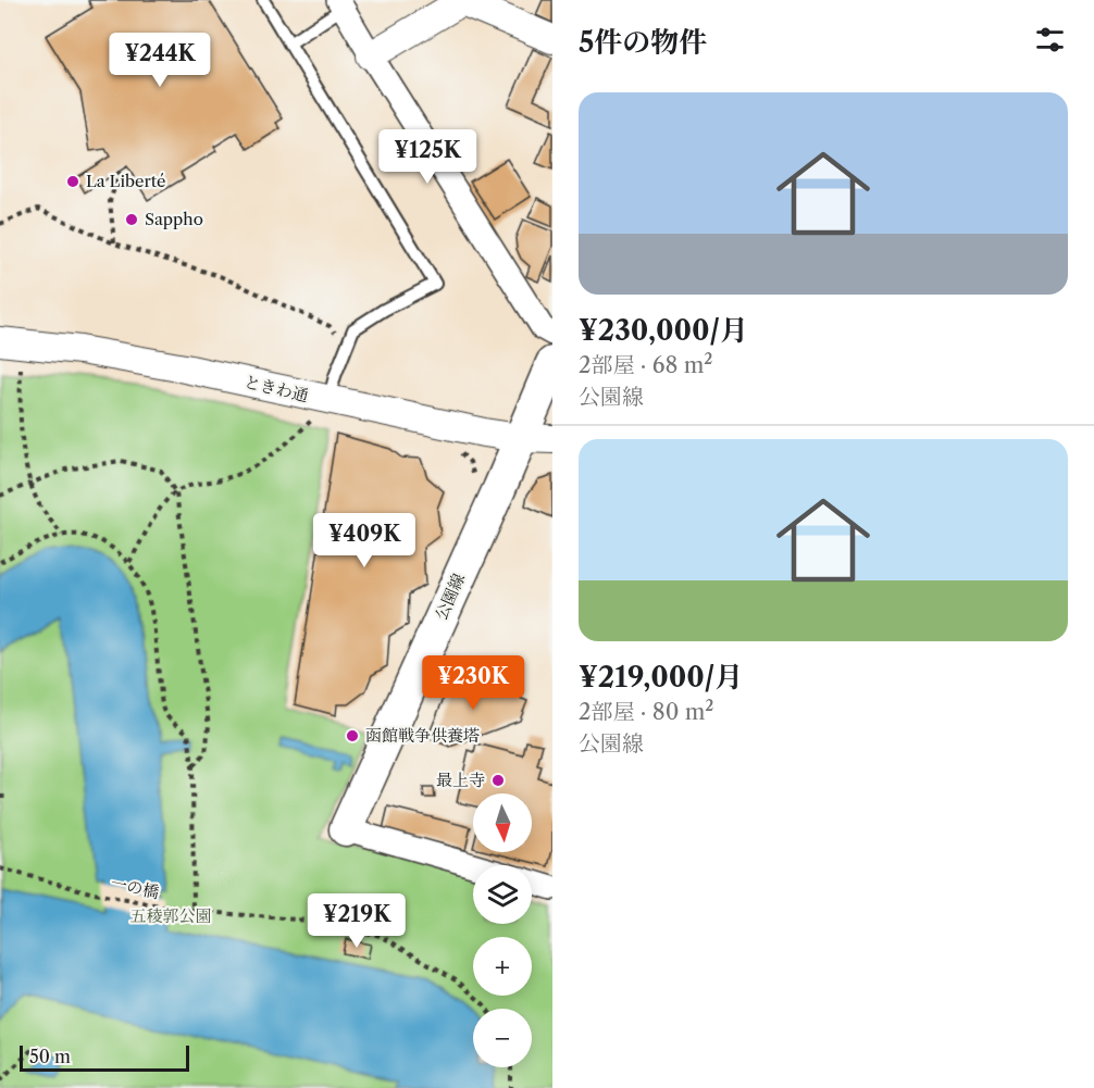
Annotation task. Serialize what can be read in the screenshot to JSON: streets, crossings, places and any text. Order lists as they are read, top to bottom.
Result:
{
  "streets": {
    "main road": ["公園線"],
    "street": ["ときわ通"],
    "path": ["一の橋"]
  },
  "crossings": [
    ["ときわ通", "公園線"]
  ],
  "parks": ["五稜郭公園"],
  "places": [
    "La Liberté",
    "Sappho",
    "函館戦争供養塔",
    "最上寺"
  ],
  "scale_bar": "50 m",
  "north": "bottom",
  "page": {
    "heading": "5件の物件",
    "price": [
      "¥244K",
      "¥125K",
      "¥409K",
      "¥230K",
      "¥219K"
    ],
    "list": [
      {
        "name": "¥230,000/月",
        "note": "2部屋 · 68 m² · 公園線"
      },
      {
        "name": "¥219,000/月",
        "note": "2部屋 · 80 m² · 公園線"
      }
    ],
    "map_buttons": ["+", "−"],
    "scale": "50 m"
  }
}
